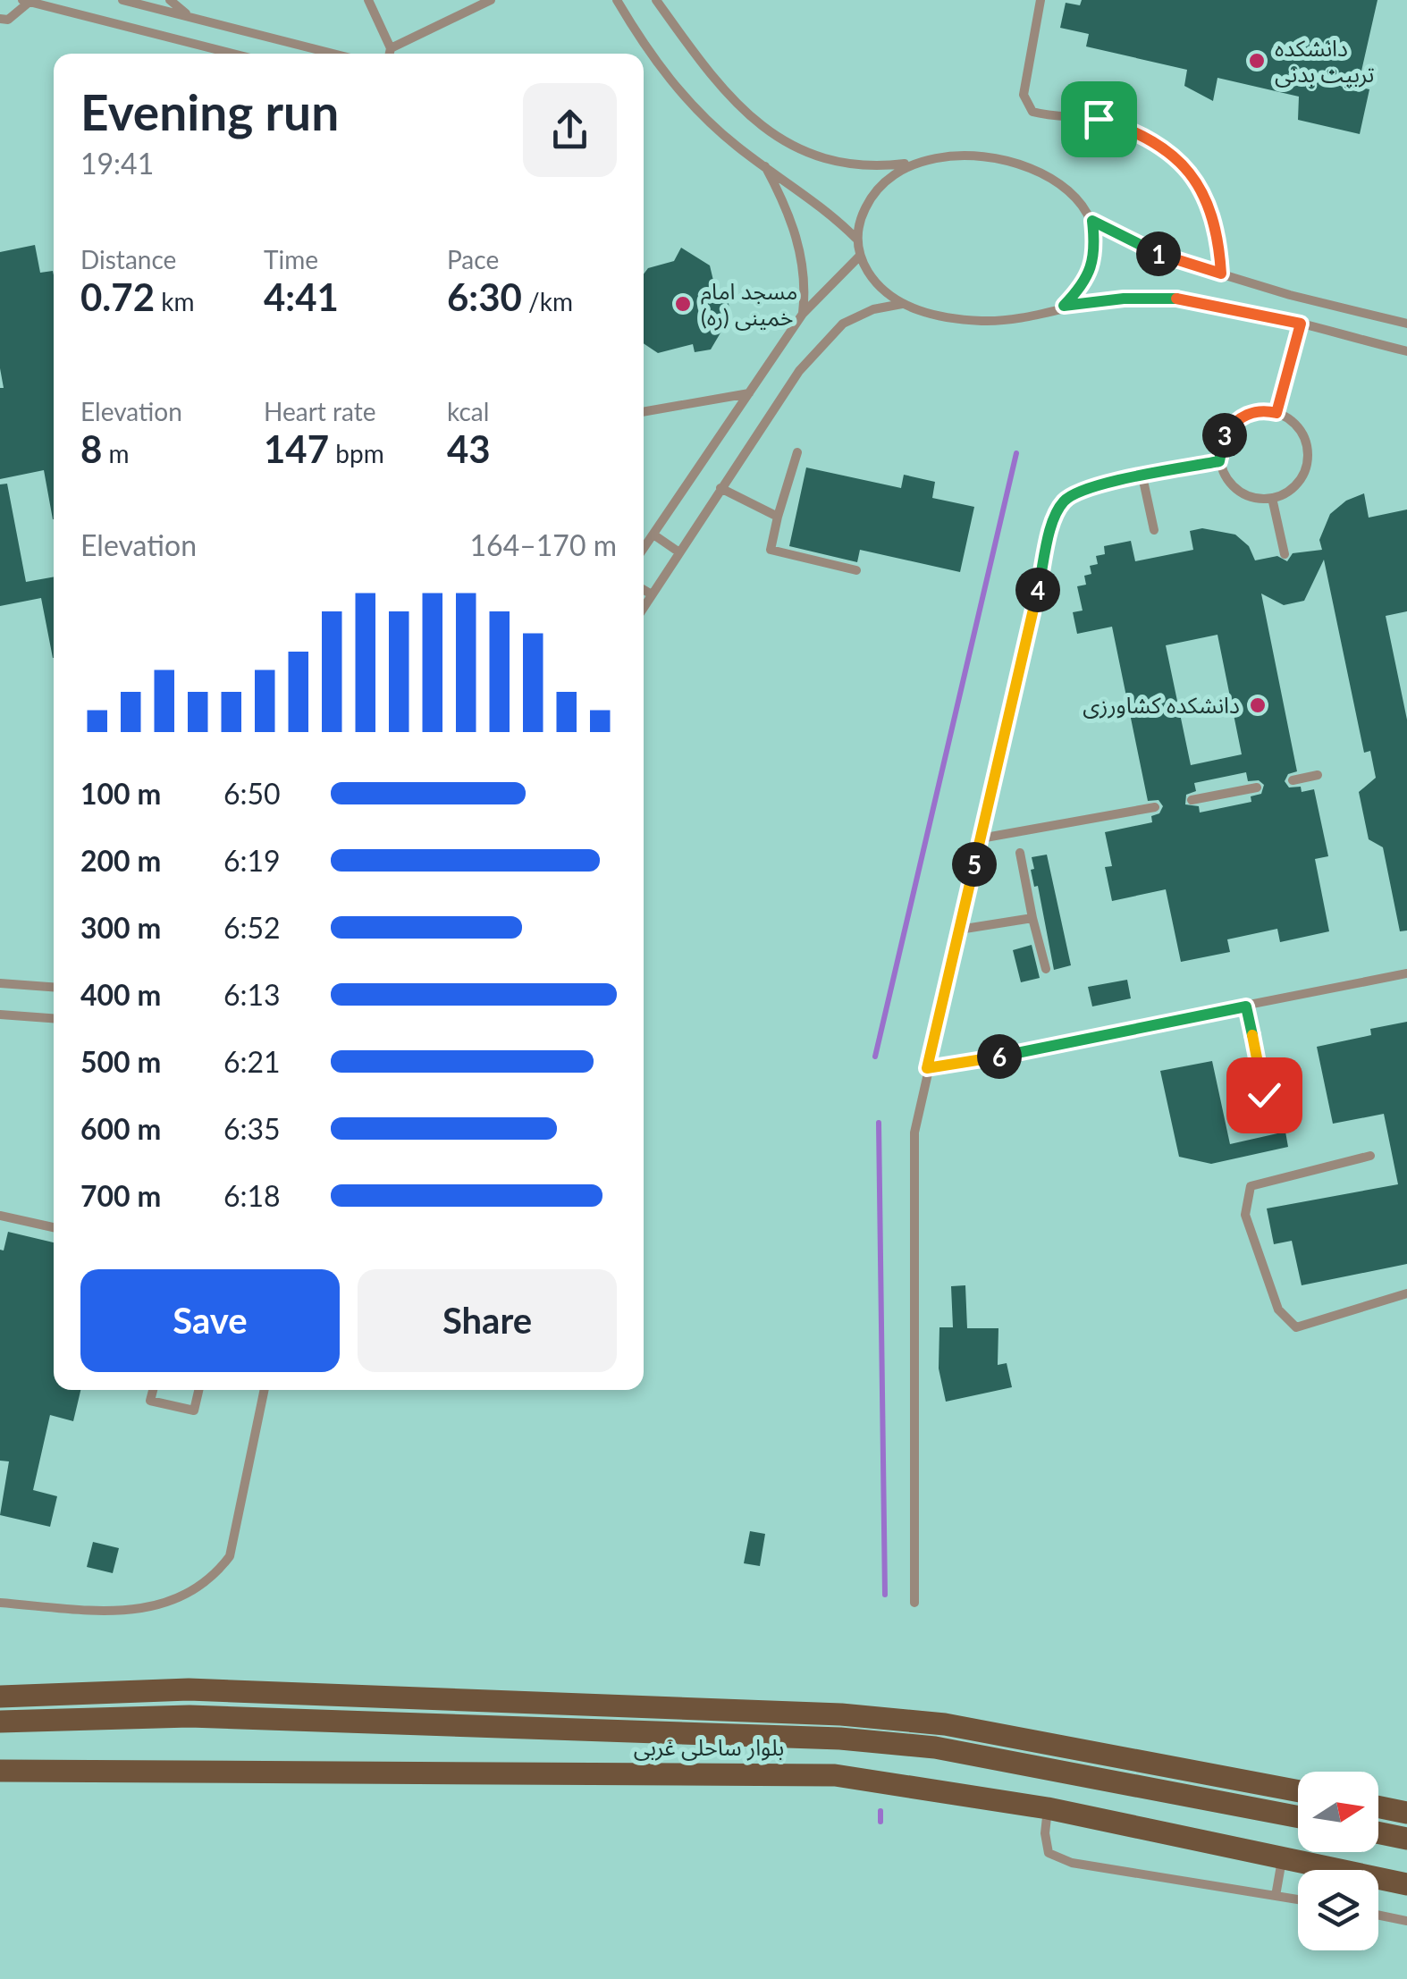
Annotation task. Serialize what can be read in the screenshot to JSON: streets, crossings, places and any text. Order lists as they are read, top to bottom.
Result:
{
  "streets": {
    "main road": ["بلوار ساحلی غربی"]
  },
  "places": ["دانشکده تربیت بدنی", "مسجد امام خمینی (ره)", "دانشکده کشاورزی"],
  "north": "right",
  "page": {
    "heading": ["Evening run", "19:41"],
    "stats": [
      ["Distance", "0.72 km"],
      ["Time", "4:41"],
      ["Pace", "6:30 /km"],
      ["Elevation", "8 m"],
      ["Heart rate", "147 bpm"],
      ["kcal", "43"]
    ],
    "pins": [
      "1",
      "3",
      "4",
      "5",
      "6"
    ],
    "chart": ["Elevation", "164–170 m"],
    "list": [
      {
        "name": "100 m",
        "note": "6:50"
      },
      {
        "name": "200 m",
        "note": "6:19"
      },
      {
        "name": "300 m",
        "note": "6:52"
      },
      {
        "name": "400 m",
        "note": "6:13"
      },
      {
        "name": "500 m",
        "note": "6:21"
      },
      {
        "name": "600 m",
        "note": "6:35"
      },
      {
        "name": "700 m",
        "note": "6:18"
      }
    ],
    "buttons": ["Save", "Share"]
  }
}
